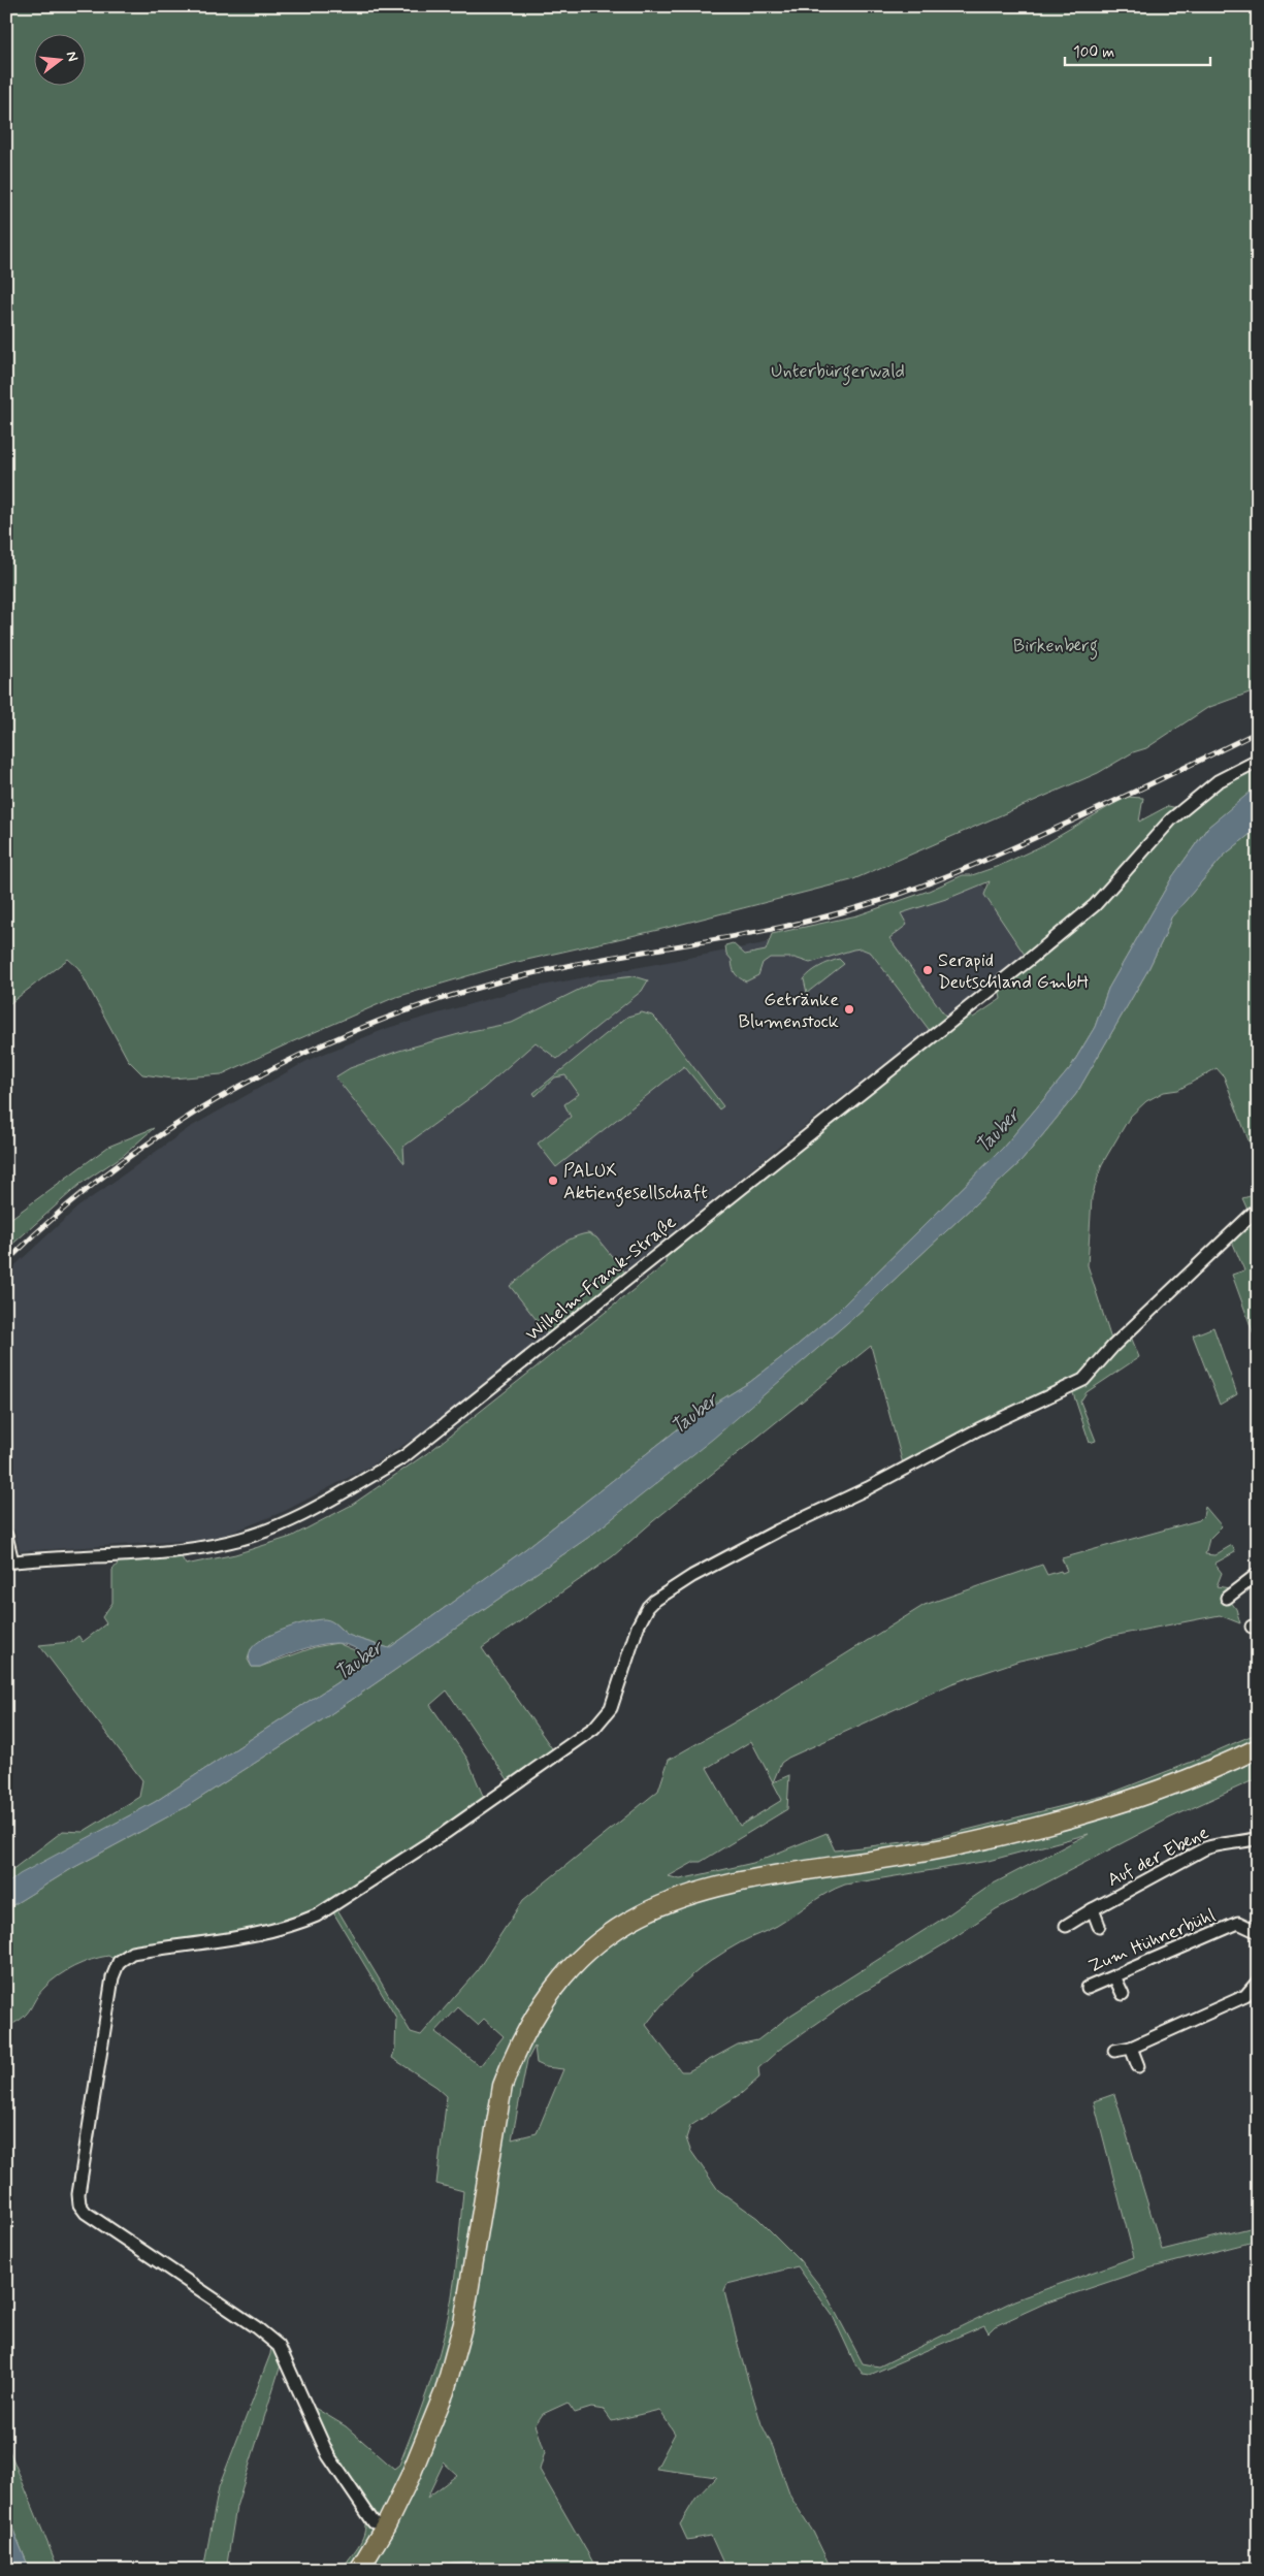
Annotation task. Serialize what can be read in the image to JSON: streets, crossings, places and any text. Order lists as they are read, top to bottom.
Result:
{
  "streets": {
    "street": ["Wilhelm-Frank-Straße", "Auf der Ebene", "Zum Hühnerbühl"]
  },
  "water": ["Tauber"],
  "parks": ["Unterbürgerwald", "Birkenberg"],
  "places": ["Serapid Deutschland GmbH", "Getränke Blumenstock", "PALUX Aktiengesellschaft"],
  "scale_bar": "100 m",
  "north": "right"
}
